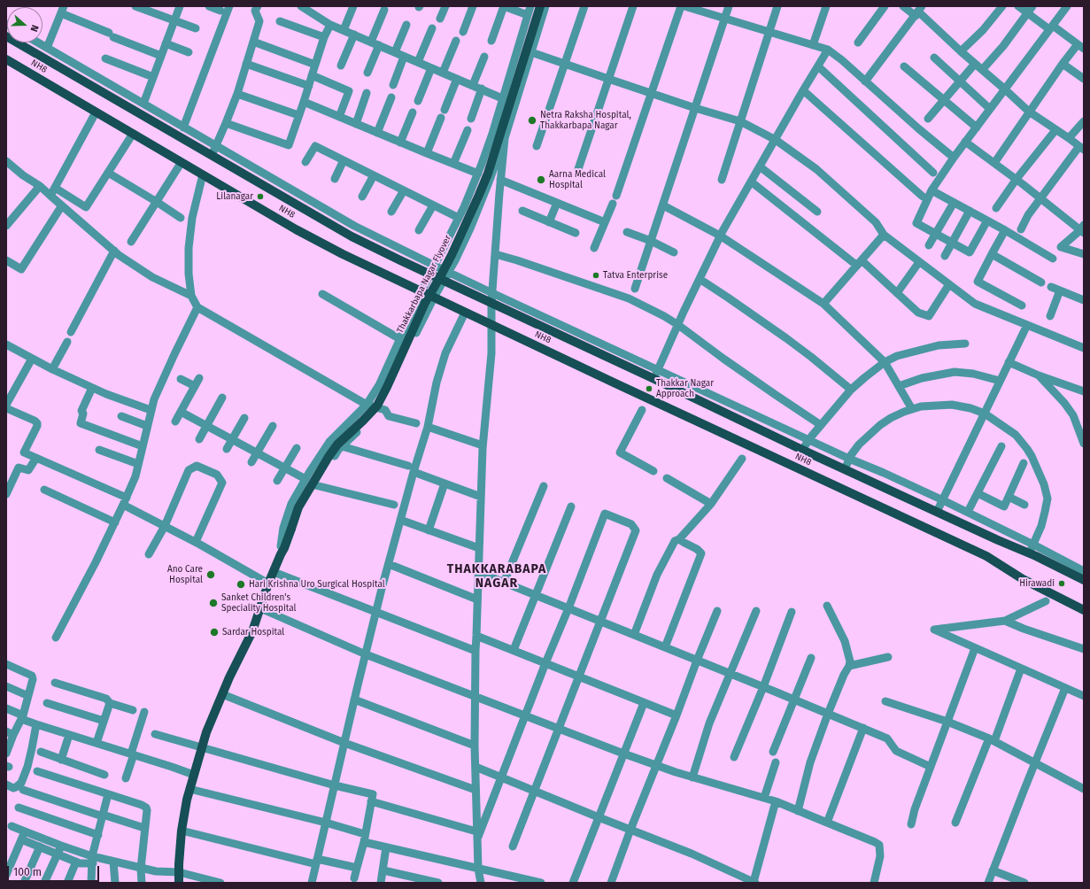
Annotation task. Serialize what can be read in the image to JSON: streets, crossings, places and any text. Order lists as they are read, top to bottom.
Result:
{
  "streets": {
    "main road": ["NH8", "Thakkarbapa Nagar Flyover"]
  },
  "districts": ["THAKKARABAPA NAGAR"],
  "places": [
    "Netra Raksha Hospital, Thakkarbapa Nagar",
    "Aarna Medical Hospital",
    "Lilanagar",
    "Tatva Enterprise",
    "Thakkar Nagar Approach",
    "Ano Care Hospital",
    "Hirawadi",
    "Hari Krishna Uro Surgical Hospital",
    "Sanket Children's Speciality Hospital",
    "Sardar Hospital"
  ],
  "scale_bar": "100 m",
  "north": "right"
}
